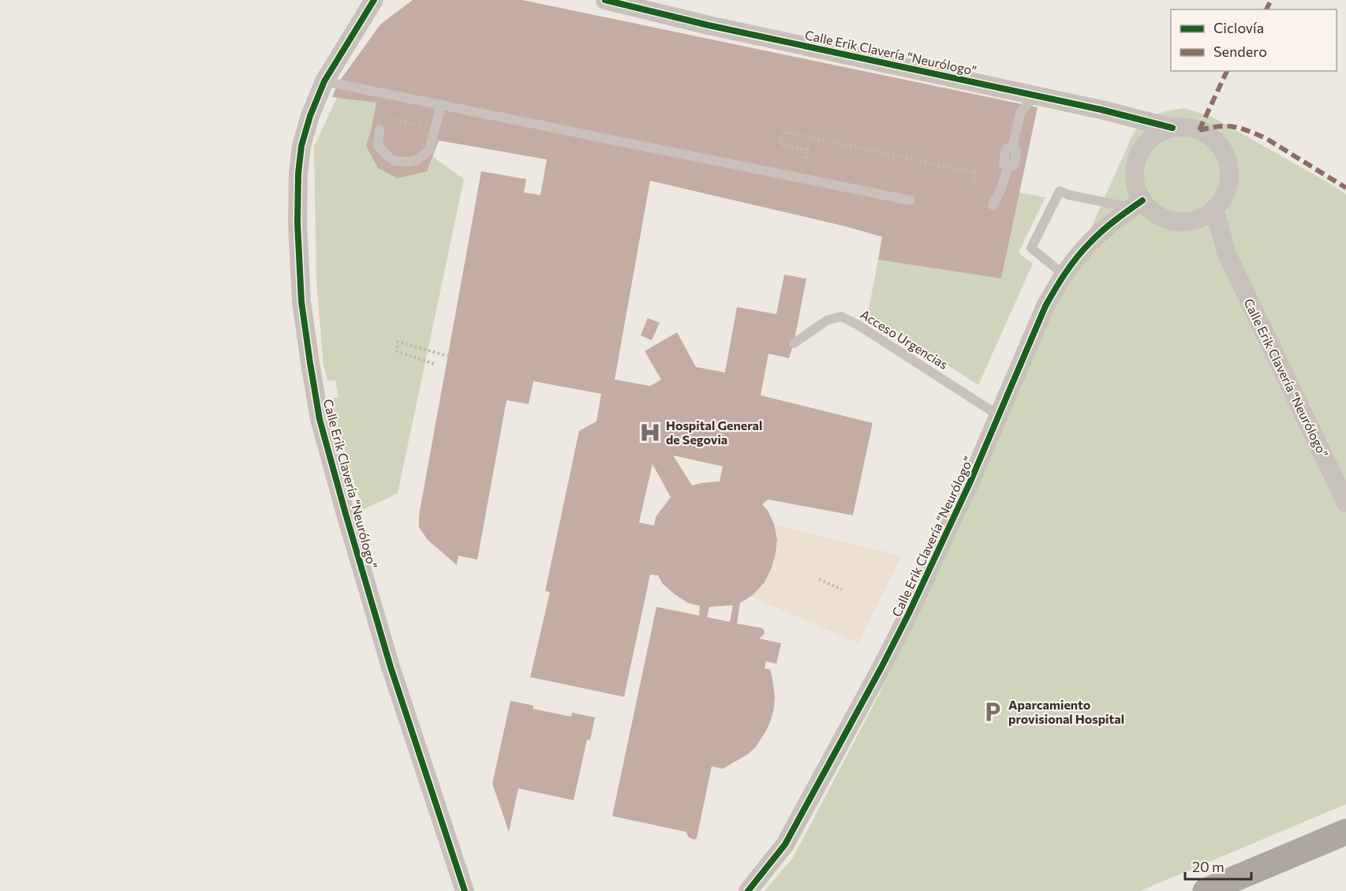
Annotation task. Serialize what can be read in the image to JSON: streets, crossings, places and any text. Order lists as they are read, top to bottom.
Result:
{
  "streets": {
    "street": ["Calle Erik Clavería “Neurólogo”"],
    "lane": ["Acceso Urgencias"]
  },
  "crossings": [
    ["Calle Erik Clavería “Neurólogo”", "Acceso Urgencias"]
  ],
  "places": {
    "hospital": ["Hospital General de Segovia"],
    "parking": ["Aparcamiento provisional Hospital"]
  },
  "legend": ["Ciclovía", "Sendero"],
  "scale_bar": "20 m"
}
